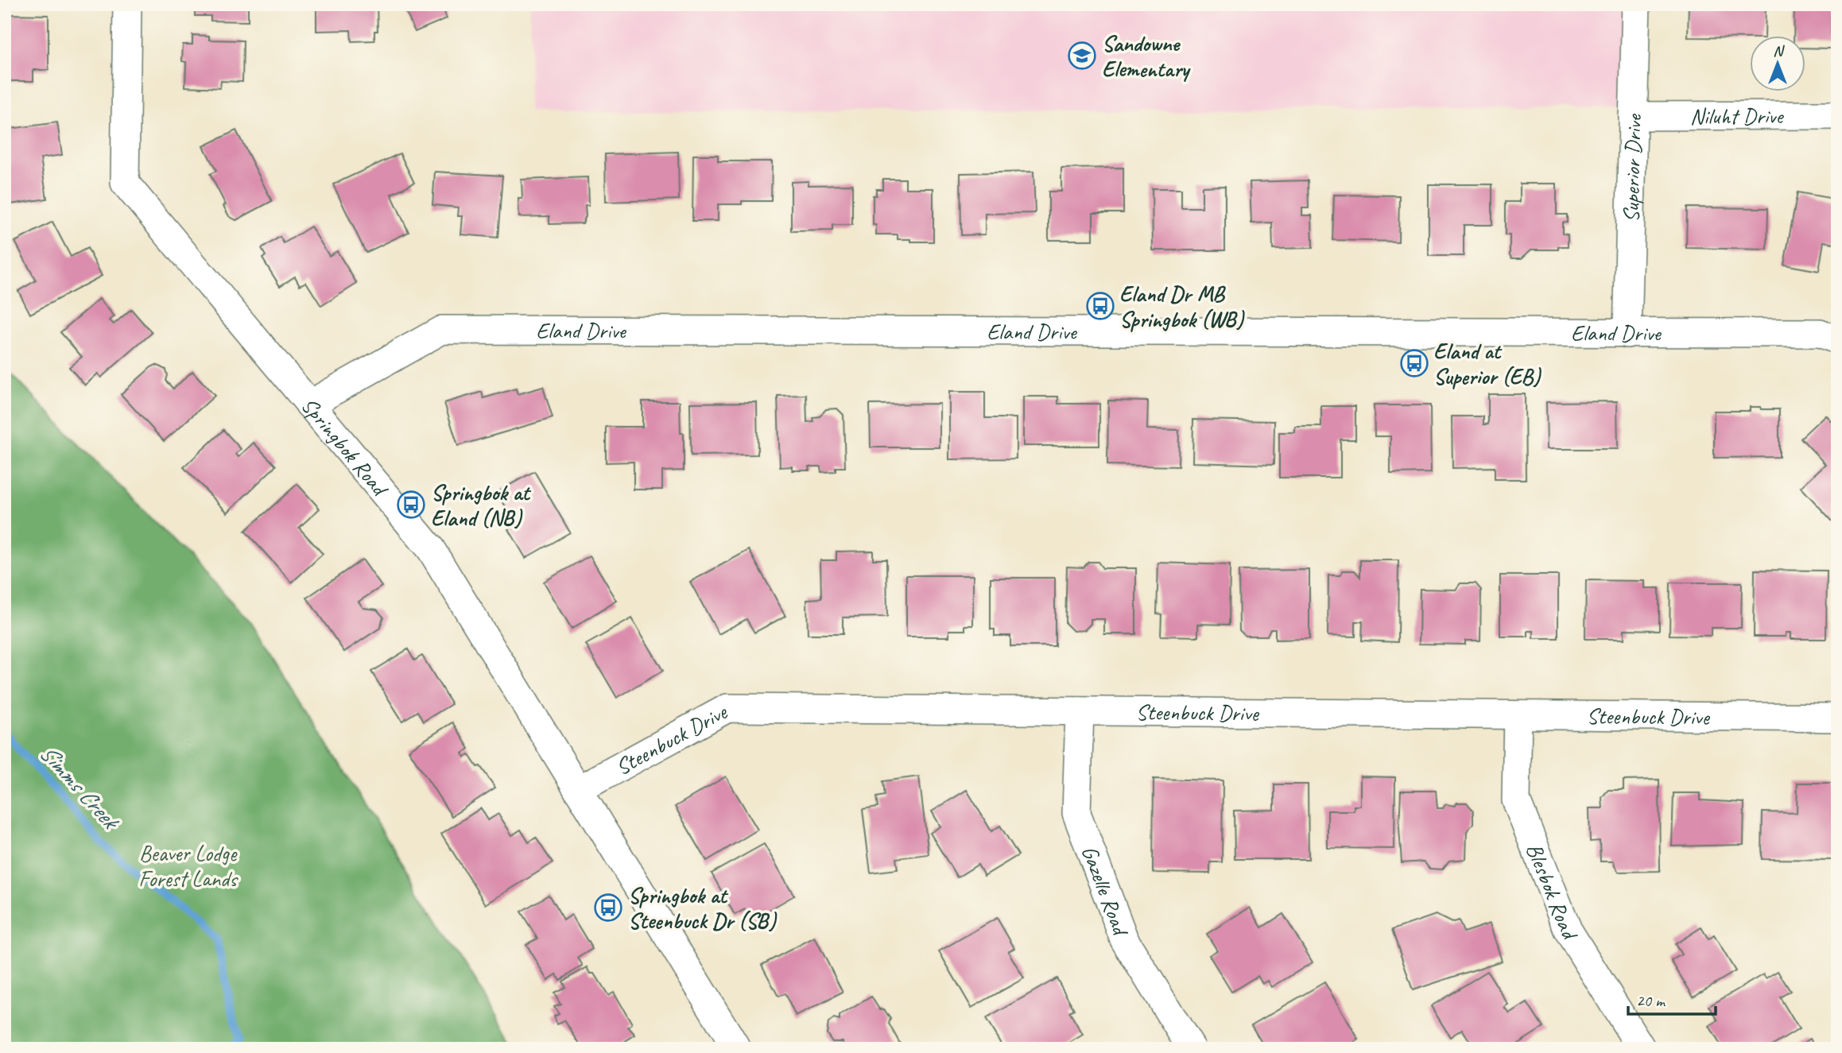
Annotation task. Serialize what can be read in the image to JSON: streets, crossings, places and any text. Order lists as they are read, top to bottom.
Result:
{
  "streets": {
    "street": [
      "Niluht Drive",
      "Superior Drive",
      "Eland Drive",
      "Springbok Road",
      "Steenbuck Drive",
      "Gazelle Road",
      "Blesbok Road"
    ]
  },
  "crossings": [
    ["Niluht Drive", "Superior Drive"],
    ["Superior Drive", "Eland Drive"],
    ["Eland Drive", "Springbok Road"],
    ["Springbok Road", "Steenbuck Drive"],
    ["Steenbuck Drive", "Gazelle Road"],
    ["Steenbuck Drive", "Blesbok Road"]
  ],
  "water": ["Simms Creek"],
  "parks": ["Beaver Lodge Forest Lands"],
  "places": {
    "school or university": ["Sandowne Elementary"],
    "bus stop": [
      "Eland Dr MB Springbok (WB)",
      "Eland at Superior (EB)",
      "Springbok at Eland (NB)",
      "Springbok at Steenbuck Dr (SB)"
    ]
  },
  "scale_bar": "20 m",
  "north": "top"
}
